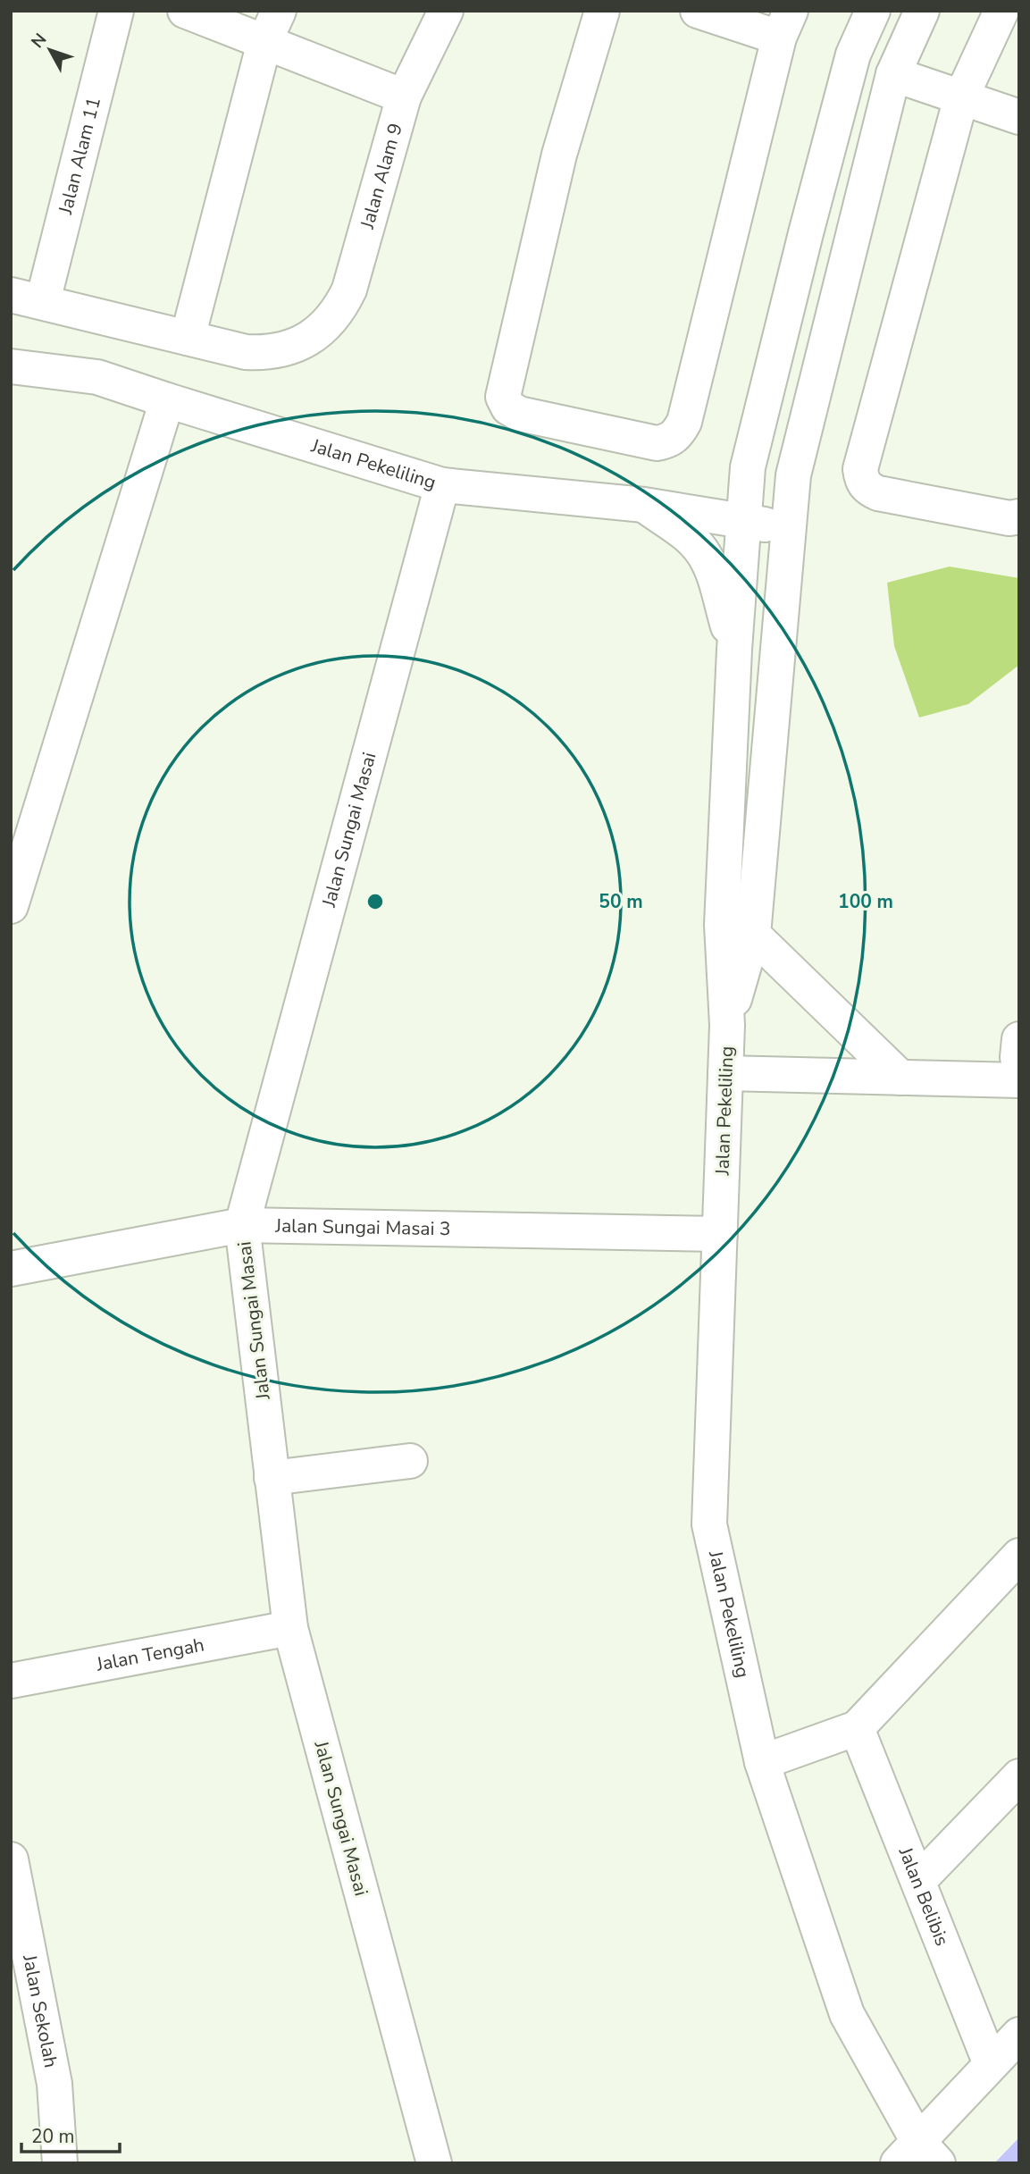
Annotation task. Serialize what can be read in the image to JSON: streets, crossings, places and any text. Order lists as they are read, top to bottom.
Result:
{
  "streets": {
    "street": [
      "Jalan Alam 11",
      "Jalan Alam 9",
      "Jalan Pekeliling",
      "Jalan Sungai Masai",
      "Jalan Sungai Masai 3",
      "Jalan Tengah",
      "Jalan Belibis",
      "Jalan Sekolah"
    ]
  },
  "crossings": [
    ["Jalan Alam 11", "Jalan Alam 9"],
    ["Jalan Pekeliling", "Jalan Sungai Masai"],
    ["Jalan Pekeliling", "Jalan Sungai Masai 3"],
    ["Jalan Sungai Masai", "Jalan Sungai Masai 3"],
    ["Jalan Sungai Masai", "Jalan Tengah"]
  ],
  "scale_bar": "20 m",
  "north": "top left",
  "rings": ["50 m", "100 m"]
}
